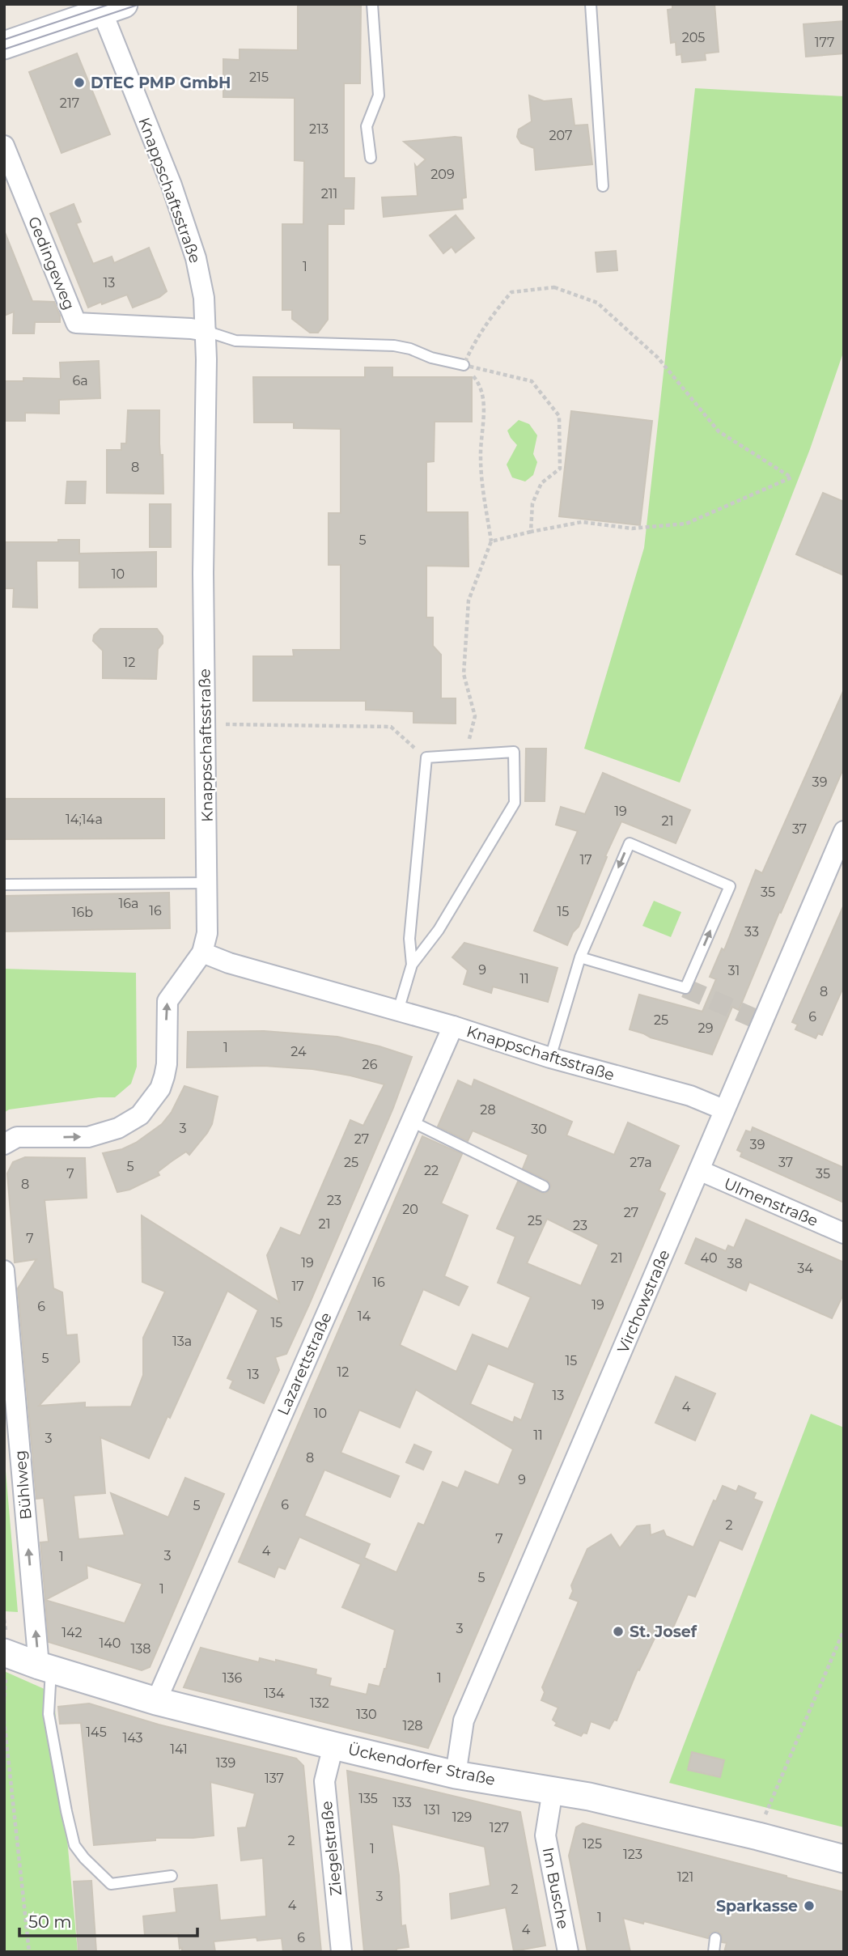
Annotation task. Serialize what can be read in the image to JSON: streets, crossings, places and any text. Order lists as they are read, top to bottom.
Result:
{
  "streets": {
    "main road": ["Ückendorfer Straße"],
    "street": [
      "Knappschaftsstraße",
      "Gedingeweg",
      "Ulmenstraße",
      "Virchowstraße",
      "Lazarettstraße",
      "Bühlweg",
      "Ziegelstraße",
      "Im Busche"
    ]
  },
  "crossings": [
    ["Knappschaftsstraße", "Gedingeweg"],
    ["Knappschaftsstraße", "Virchowstraße"],
    ["Knappschaftsstraße", "Lazarettstraße"],
    ["Ulmenstraße", "Virchowstraße"],
    ["Virchowstraße", "Ückendorfer Straße"],
    ["Lazarettstraße", "Ückendorfer Straße"],
    ["Bühlweg", "Ückendorfer Straße"],
    ["Ückendorfer Straße", "Ziegelstraße"],
    ["Ückendorfer Straße", "Im Busche"]
  ],
  "one_way": ["Bühlweg"],
  "places": ["DTEC PMP GmbH", "St. Josef", "Sparkasse"],
  "house_numbers": [
    "205",
    "177",
    "215",
    "217",
    "213",
    "207",
    "209",
    "211",
    "1",
    "13",
    "6a",
    "8",
    "5",
    "10",
    "12",
    "39",
    "19",
    "14;14a",
    "21",
    "37",
    "17",
    "35",
    "16a",
    "16",
    "15",
    "16b",
    "33",
    "9",
    "31",
    "11",
    "8",
    "6",
    "25",
    "29",
    "1",
    "24",
    "26",
    "28",
    "3",
    "30",
    "27",
    "39",
    "25",
    "27a",
    "37",
    "5",
    "22",
    "7",
    "35",
    "8",
    "23",
    "20",
    "27",
    "25",
    "21",
    "23",
    "7",
    "21",
    "40",
    "19",
    "38",
    "34",
    "16",
    "17",
    "19",
    "6",
    "14",
    "15",
    "13a",
    "5",
    "15",
    "12",
    "13",
    "13",
    "4",
    "10",
    "11",
    "3",
    "8",
    "9",
    "6",
    "5",
    "2",
    "7",
    "4",
    "3",
    "1",
    "5",
    "1",
    "3",
    "142",
    "140",
    "138",
    "136",
    "1",
    "134",
    "132",
    "130",
    "128",
    "145",
    "143",
    "141",
    "139",
    "137",
    "135",
    "133",
    "131",
    "129",
    "127",
    "2",
    "125",
    "1",
    "123",
    "121",
    "2",
    "3",
    "4",
    "1",
    "4",
    "6"
  ],
  "scale_bar": "50 m"
}
